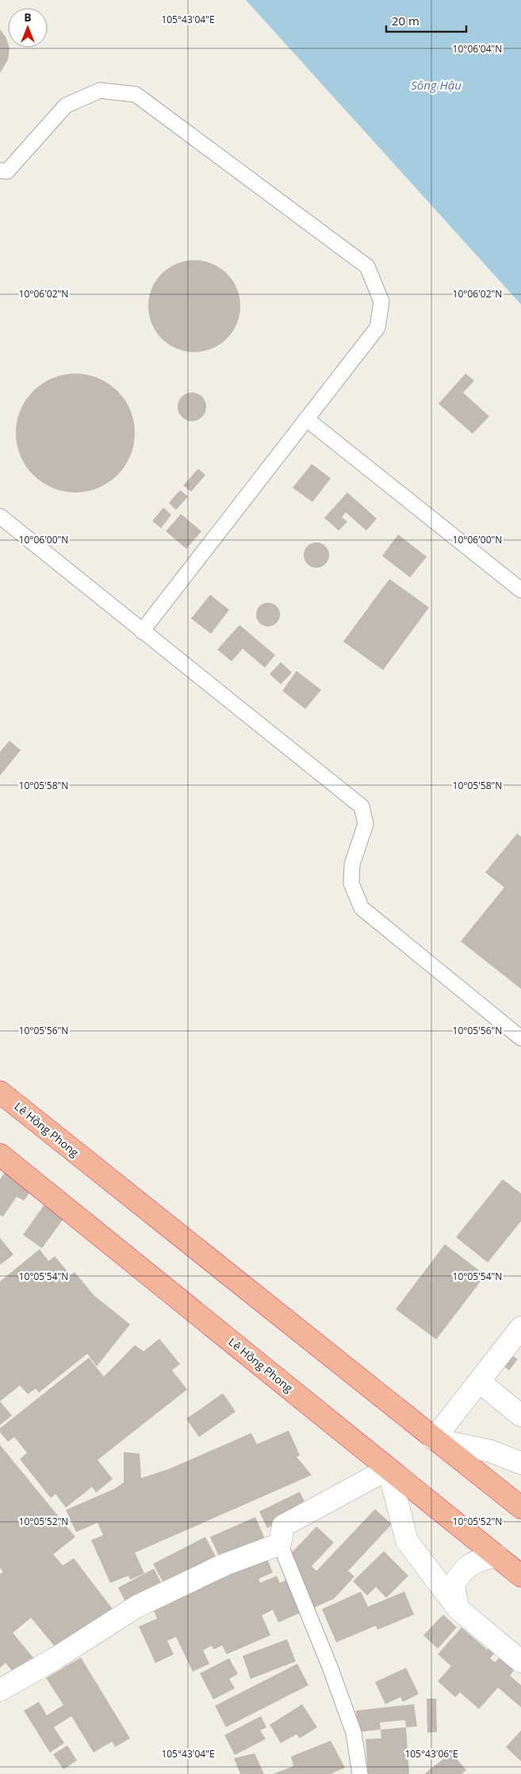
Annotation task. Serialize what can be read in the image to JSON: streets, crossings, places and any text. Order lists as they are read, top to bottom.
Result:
{
  "streets": {
    "highway": ["Lê Hồng Phong"]
  },
  "water": ["Sông Hậu"],
  "scale_bar": "20 m",
  "north": "top",
  "coordinates": [
    "105°43'04\"E",
    "10°06'04\"N",
    "10°06'02\"N",
    "10°06'00\"N",
    "10°05'58\"N",
    "10°05'56\"N",
    "10°05'54\"N",
    "10°05'52\"N",
    "105°43'06\"E"
  ]
}
